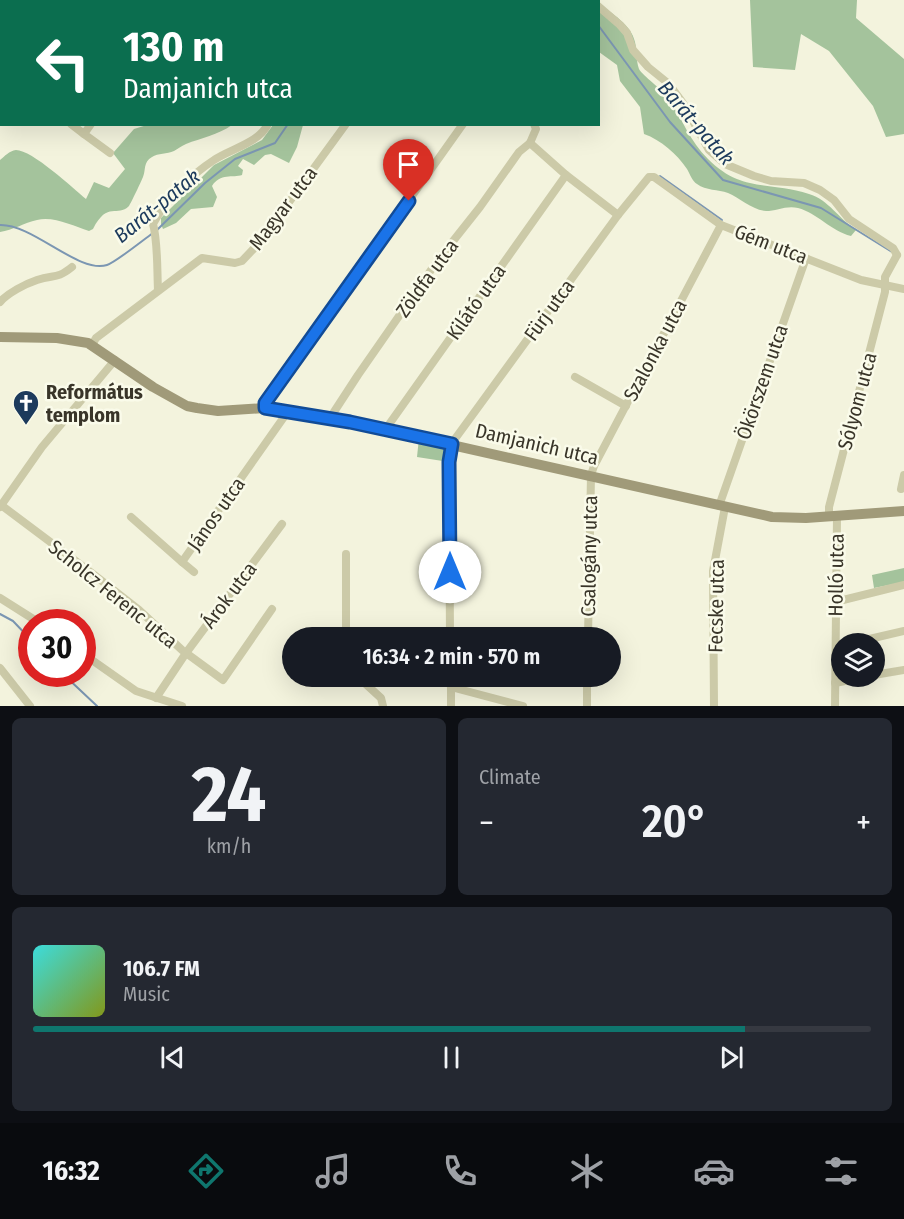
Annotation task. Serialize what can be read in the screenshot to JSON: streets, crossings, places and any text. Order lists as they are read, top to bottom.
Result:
{
  "streets": {
    "main road": ["Damjanich utca"],
    "street": [
      "Magyar utca",
      "Gém utca",
      "Zöldfa utca",
      "Kilátó utca",
      "Fürj utca",
      "Szalonka utca",
      "Ökörszem utca",
      "Sólyom utca",
      "János utca",
      "Csalogány utca",
      "Holló utca",
      "Scholcz Ferenc utca",
      "Árok utca",
      "Fecske utca"
    ]
  },
  "crossings": [
    ["Magyar utca", "Damjanich utca"],
    ["Gém utca", "Fürj utca"],
    ["Gém utca", "Szalonka utca"],
    ["Gém utca", "Ökörszem utca"],
    ["Gém utca", "Sólyom utca"],
    ["Zöldfa utca", "Damjanich utca"],
    ["Kilátó utca", "Damjanich utca"],
    ["Fürj utca", "Damjanich utca"],
    ["Szalonka utca", "Damjanich utca"],
    ["Szalonka utca", "Csalogány utca"],
    ["Ökörszem utca", "Damjanich utca"],
    ["Ökörszem utca", "Fecske utca"],
    ["Sólyom utca", "Damjanich utca"],
    ["Sólyom utca", "Holló utca"],
    ["Damjanich utca", "János utca"],
    ["Damjanich utca", "Csalogány utca"],
    ["Damjanich utca", "Holló utca"],
    ["Damjanich utca", "Fecske utca"],
    ["Scholcz Ferenc utca", "Árok utca"]
  ],
  "water": ["Barát-patak"],
  "places": {
    "church": ["Református templom"]
  },
  "page": {
    "turn": ["130 m", "Damjanich utca"],
    "limit": "30",
    "trip": "16:34 · 2 min · 570 m",
    "tile": [
      ["24", "km/h"],
      "Climate"
    ],
    "heat": ["−", "20°", "+"],
    "song": ["106.7 FM", "Music"],
    "tabs": "16:32"
  }
}
